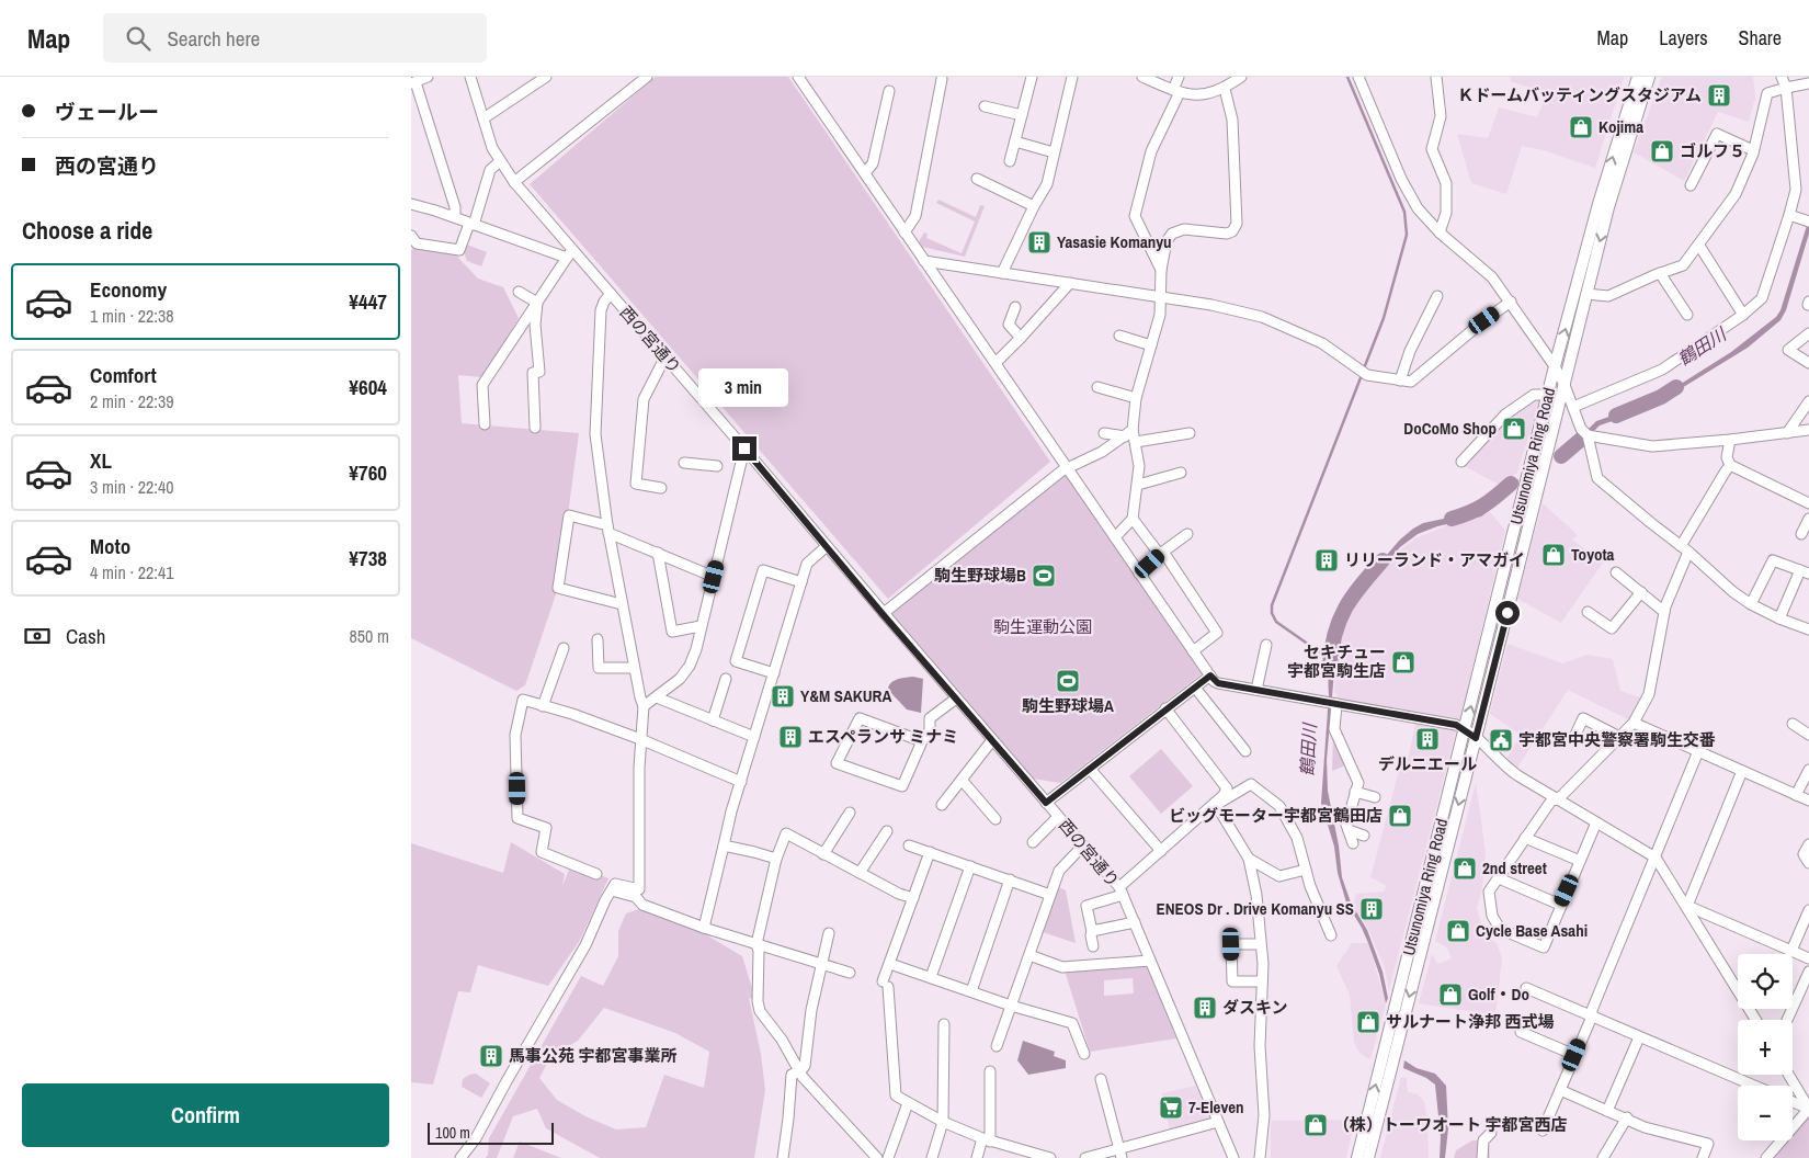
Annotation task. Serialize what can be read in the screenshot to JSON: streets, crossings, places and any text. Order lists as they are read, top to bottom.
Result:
{
  "streets": {
    "main road": ["Utsunomiya Ring Road"],
    "street": ["西の宮通り"]
  },
  "water": ["鶴田川"],
  "parks": ["駒生運動公園"],
  "places": {
    "building": [
      "Ｋドームバッティングスタジアム",
      "Yasasie Komanyu",
      "リリーランド・アマガイ",
      "Y&M SAKURA",
      "エスペランサ ミナミ",
      "デルニエール",
      "ENEOS Dr . Drive Komanyu SS",
      "ダスキン",
      "馬事公苑 宇都宮事業所"
    ],
    "shop": [
      "Kojima",
      "ゴルフ５",
      "DoCoMo Shop",
      "Toyota",
      "セキチュー 宇都宮駒生店",
      "ビッグモーター宇都宮鶴田店",
      "2nd street",
      "Cycle Base Asahi",
      "Golf・Do",
      "サルナート浄邦 西式場",
      "（株）トーワオート 宇都宮西店"
    ],
    "sports": ["駒生野球場B", "駒生野球場A"],
    "public building": ["宇都宮中央警察署駒生交番"],
    "supermarket": ["7-Eleven"]
  },
  "scale_bar": "100 m",
  "page": {
    "header": "Map",
    "search": "Search here",
    "nav": ["Map", "Layers", "Share"],
    "banner": ["ヴェールー", "西の宮通り"],
    "heading": "Choose a ride",
    "list": [
      {
        "name": "Economy",
        "note": "1 min · 22:38",
        "value": "¥447"
      },
      {
        "name": "Comfort",
        "note": "2 min · 22:39",
        "value": "¥604"
      },
      {
        "name": "XL",
        "note": "3 min · 22:40",
        "value": "¥760"
      },
      {
        "name": "Moto",
        "note": "4 min · 22:41",
        "value": "¥738"
      }
    ],
    "bubble": "3 min",
    "pay": ["Cash", "850 m"],
    "map_buttons": ["+", "−"],
    "buttons": "Confirm",
    "scale": "100 m"
  }
}
